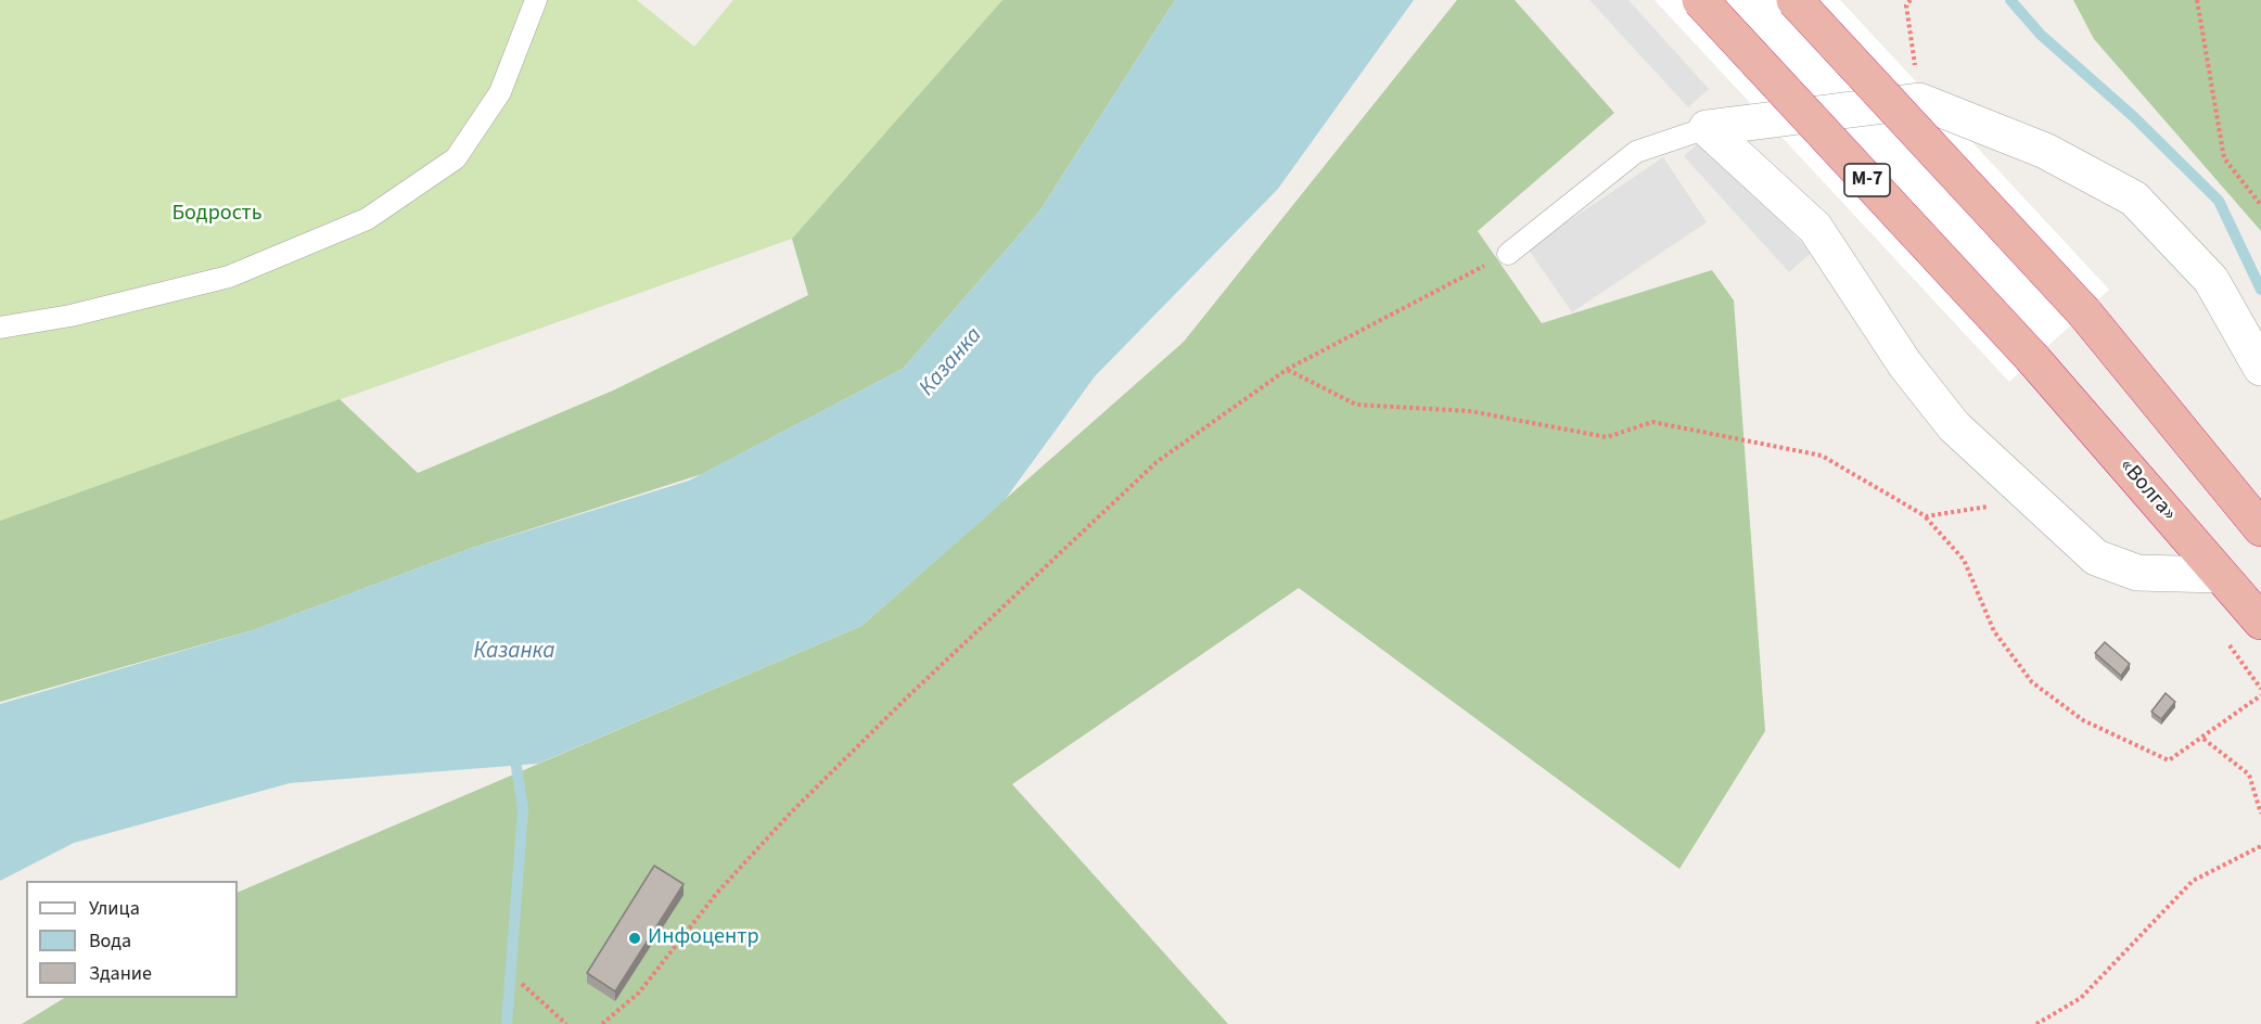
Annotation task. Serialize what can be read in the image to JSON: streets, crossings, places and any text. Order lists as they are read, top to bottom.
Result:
{
  "streets": {
    "highway": ["М-7", "«Волга»"]
  },
  "water": ["Казанка"],
  "parks": ["Бодрость"],
  "places": ["Инфоцентр"],
  "legend": ["Улица", "Вода", "Здание"]
}
